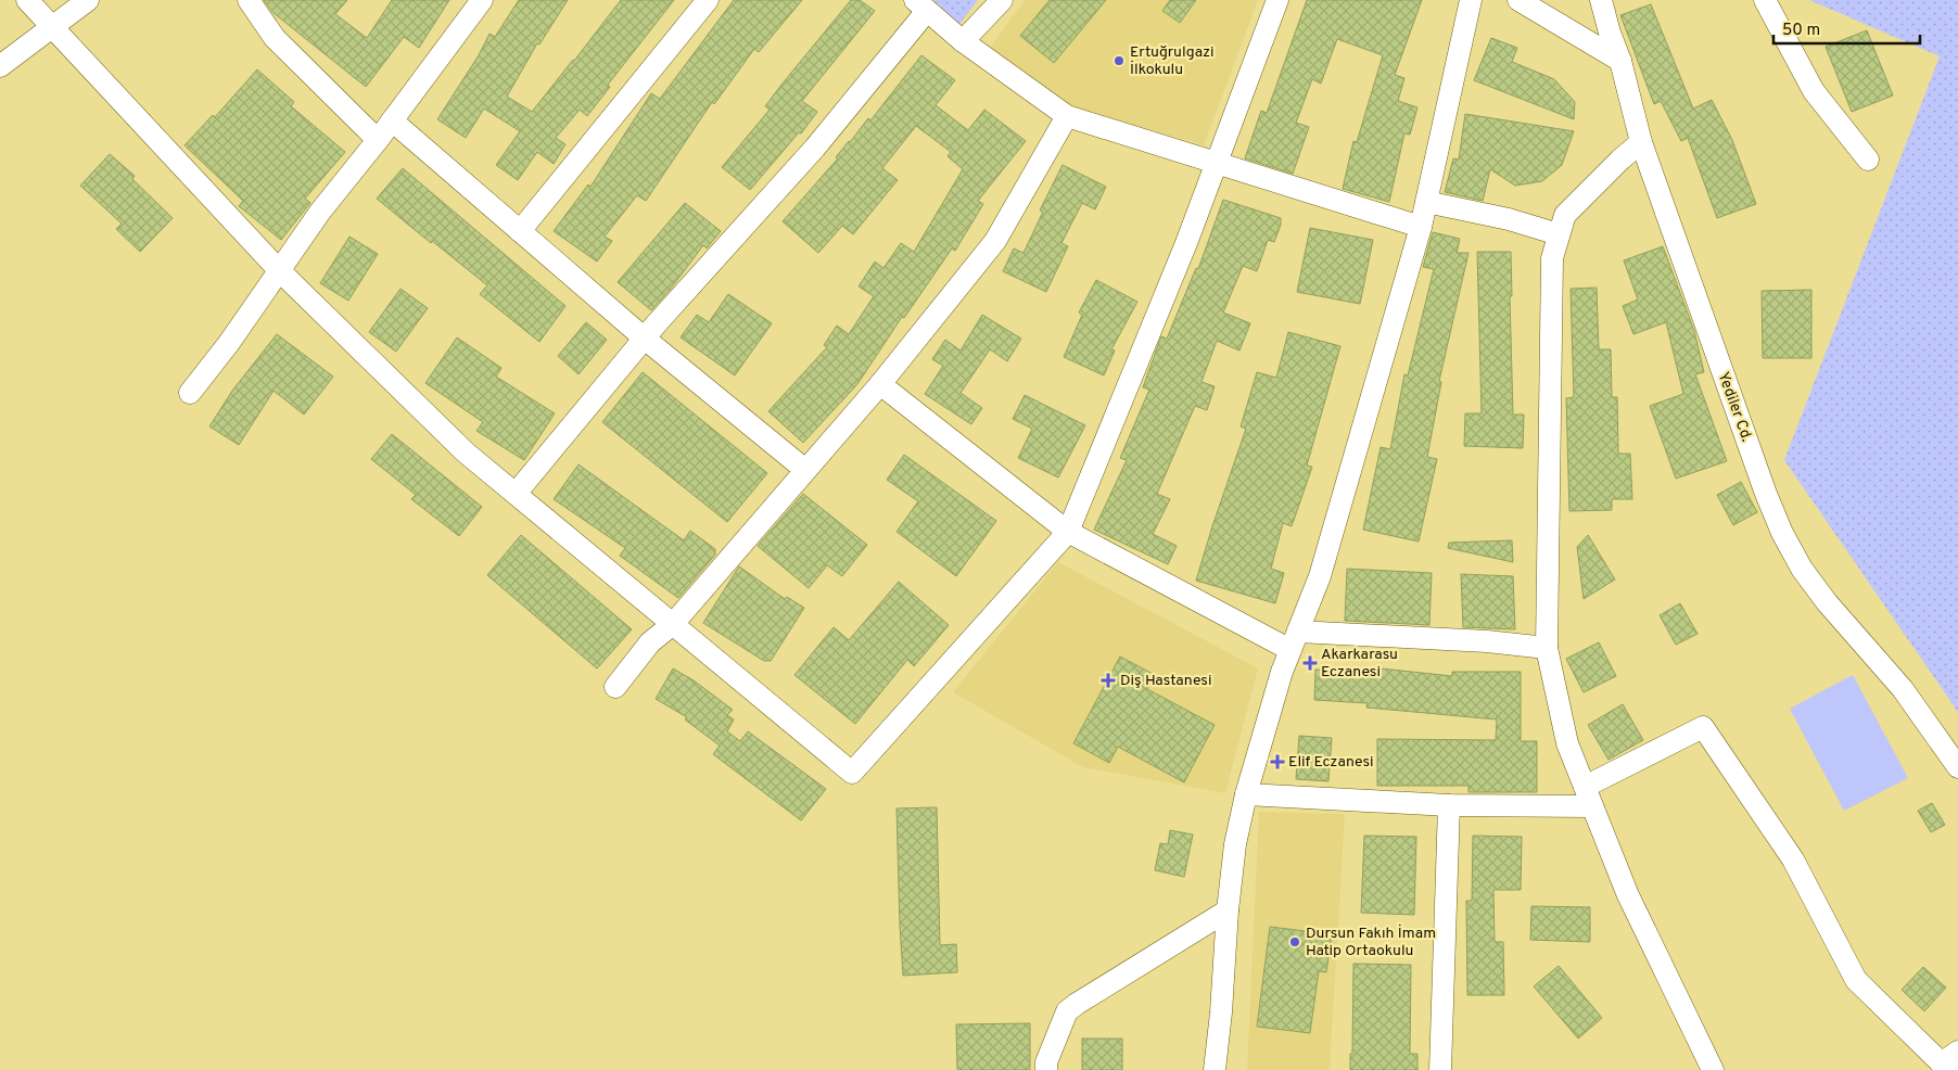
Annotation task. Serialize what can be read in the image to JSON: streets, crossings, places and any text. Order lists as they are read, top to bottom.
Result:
{
  "streets": {
    "street": ["Yediler Cd."]
  },
  "places": {
    "other": ["Ertuğrulgazi İlkokulu", "Dursun Fakıh İmam Hatip Ortaokulu"],
    "health": ["Akarkarasu Eczanesi", "Diş Hastanesi", "Elif Eczanesi"]
  },
  "scale_bar": "50 m"
}
